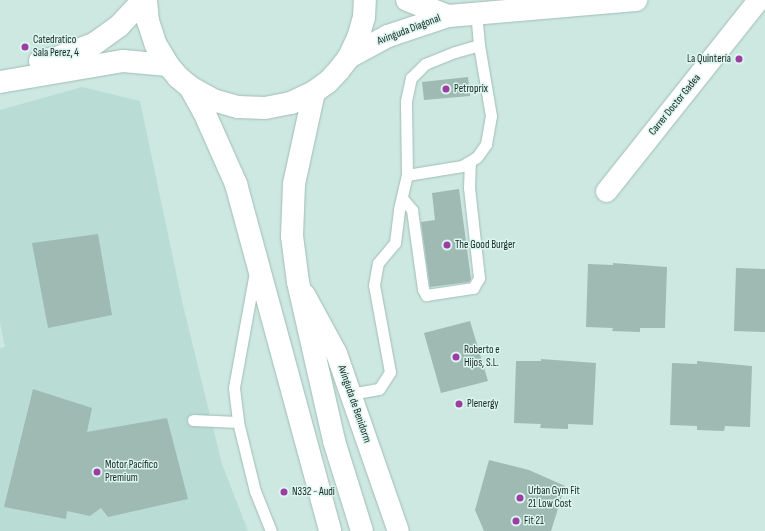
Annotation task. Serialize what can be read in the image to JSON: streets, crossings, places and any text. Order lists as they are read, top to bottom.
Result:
{
  "streets": {
    "main road": ["Avinguda Diagonal"],
    "street": ["Carrer Doctor Gadea", "Avinguda de Benidorm"]
  },
  "places": [
    "Catedratico Sala Perez, 4",
    "La Quintería",
    "Petroprix",
    "The Good Burger",
    "Roberto e Hijos, S.L.",
    "Plenergy",
    "Motor Pacífico Premium",
    "N332 - Audi",
    "Urban Gym Fit 21 Low Cost",
    "Fit 21"
  ]
}
